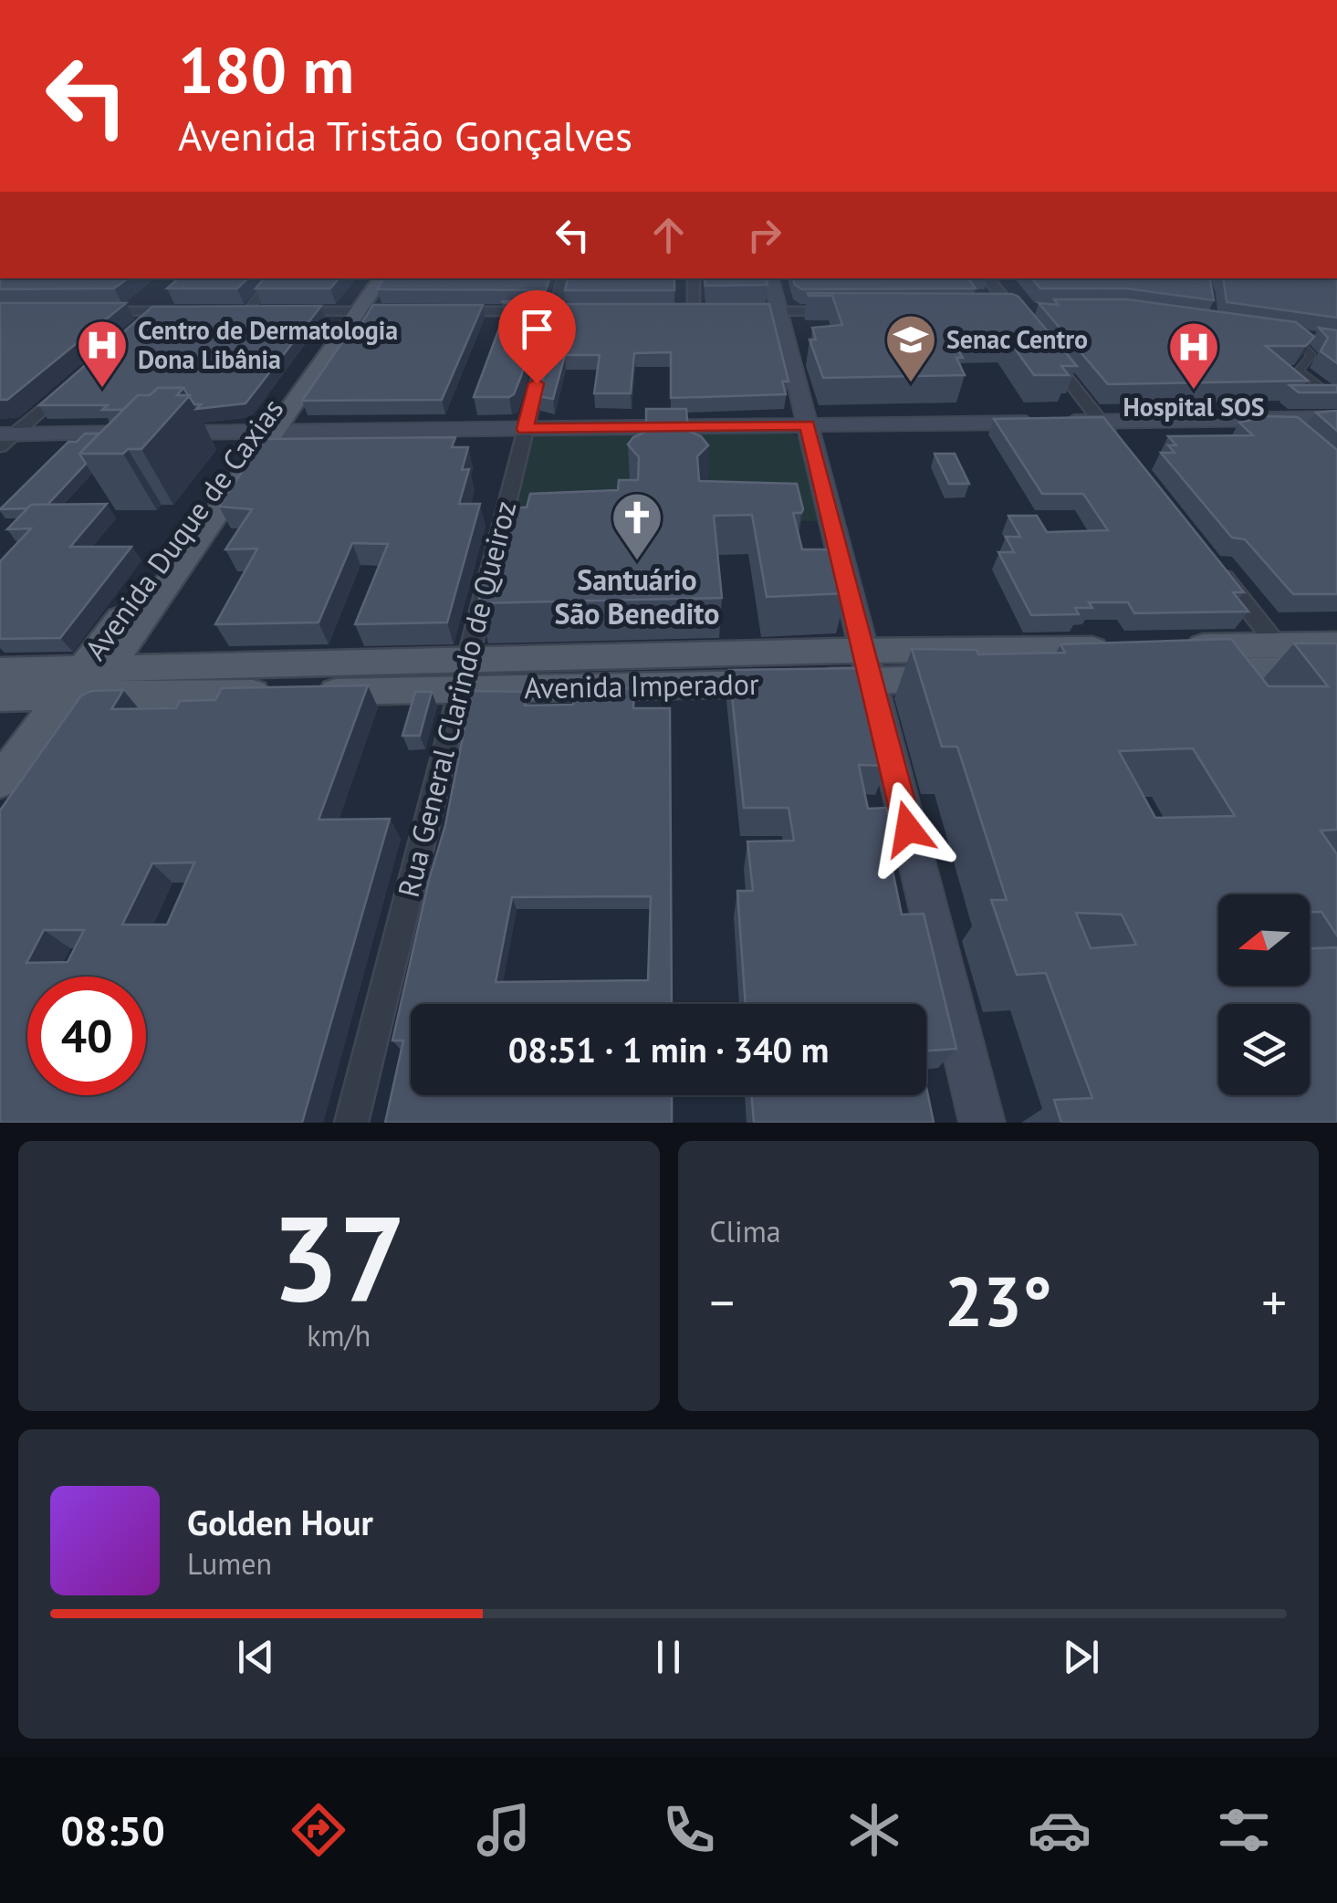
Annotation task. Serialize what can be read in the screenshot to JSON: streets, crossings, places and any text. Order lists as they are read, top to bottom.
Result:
{
  "streets": {
    "main road": ["Avenida Duque de Caxias", "Avenida Imperador"],
    "street": ["Rua General Clarindo de Queiroz"]
  },
  "crossings": [
    ["Avenida Duque de Caxias", "Avenida Imperador"],
    ["Avenida Imperador", "Rua General Clarindo de Queiroz"]
  ],
  "places": {
    "school or university": ["Senac Centro"],
    "hospital": ["Centro de Dermatologia Dona Libânia", "Hospital SOS"],
    "church": ["Santuário São Benedito"]
  },
  "north": "left",
  "page": {
    "turn": ["180 m", "Avenida Tristão Gonçalves"],
    "limit": "40",
    "trip": "08:51 · 1 min · 340 m",
    "tile": [
      ["37", "km/h"],
      "Clima"
    ],
    "heat": ["−", "23°", "+"],
    "song": ["Golden Hour", "Lumen"],
    "tabs": "08:50"
  }
}
